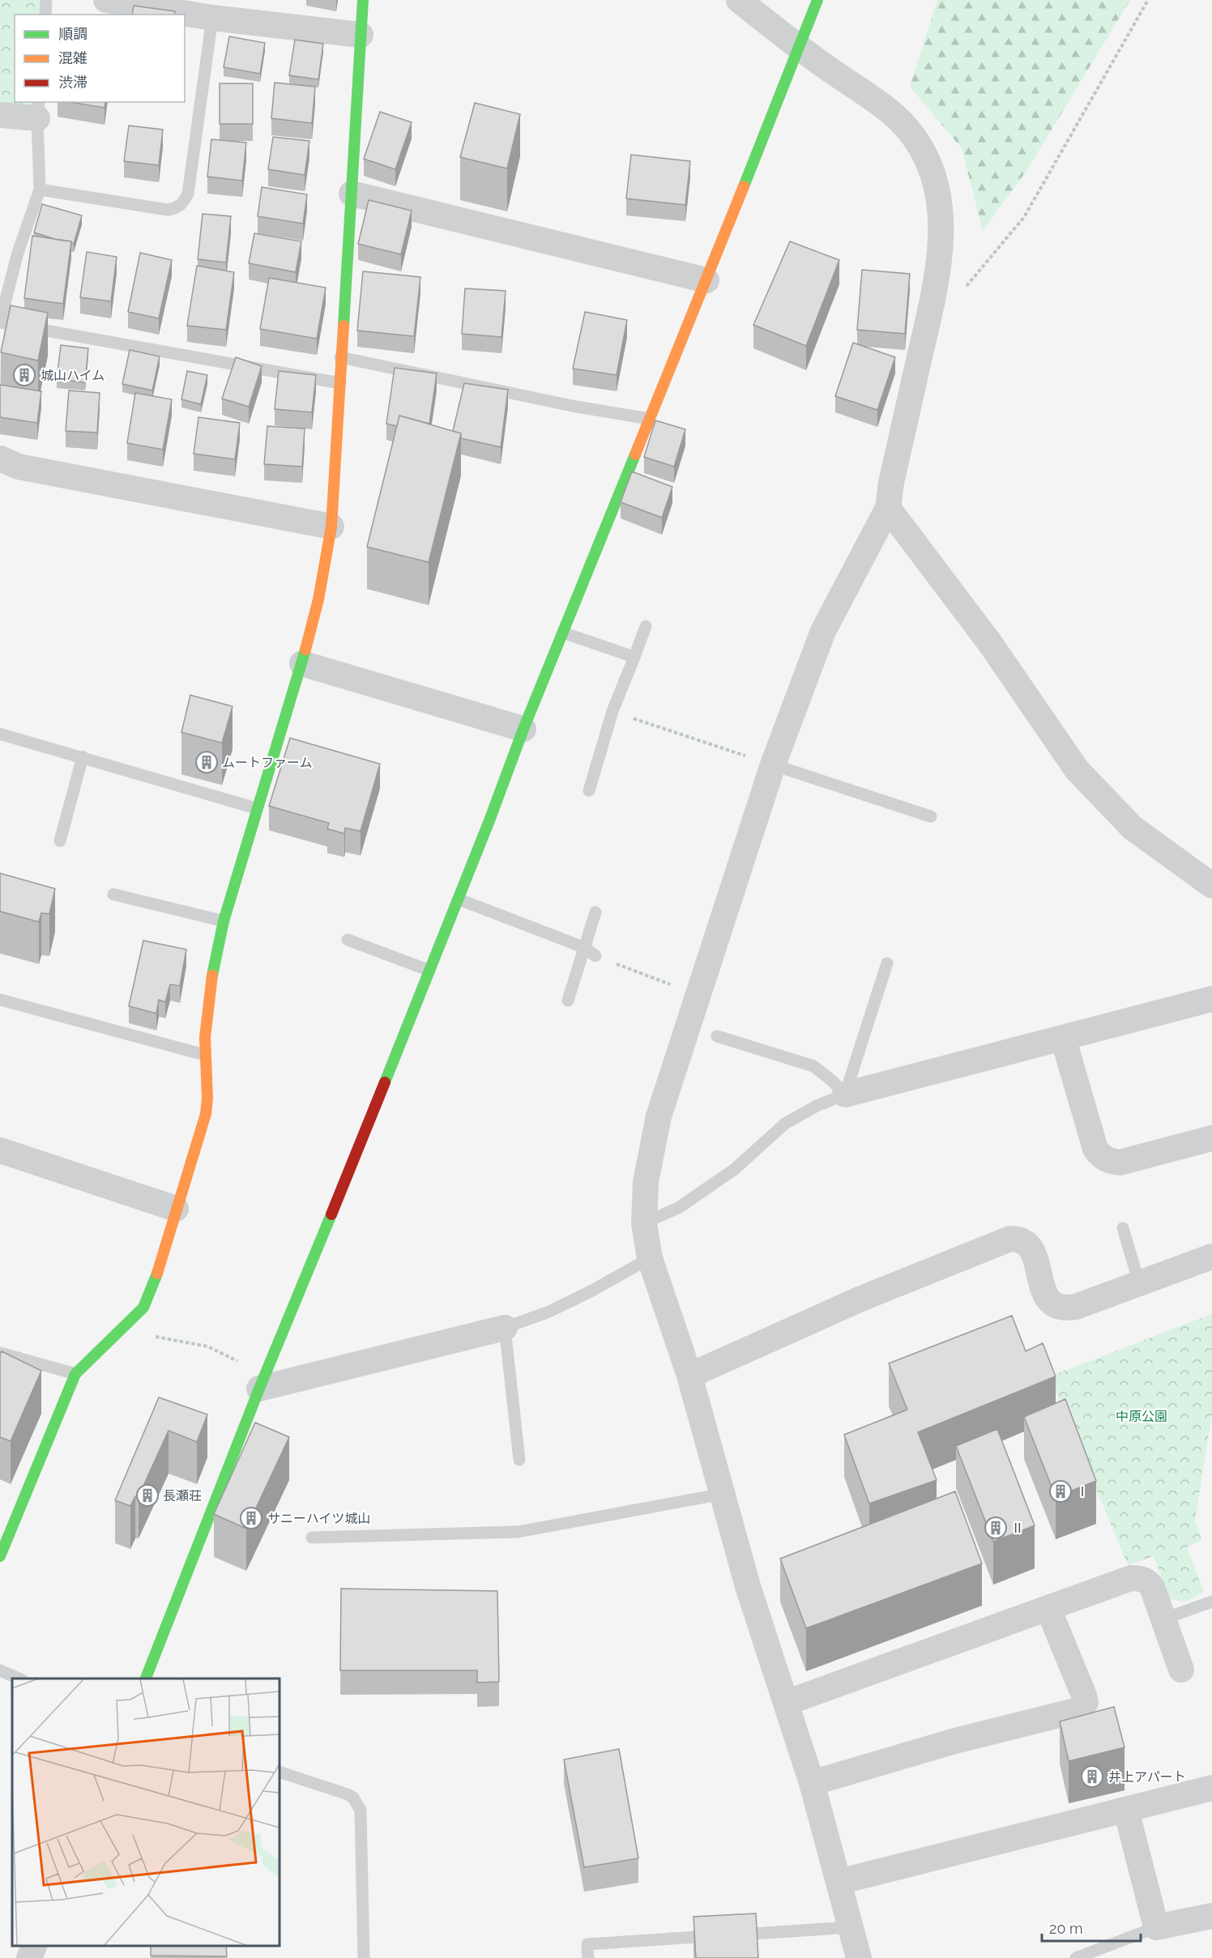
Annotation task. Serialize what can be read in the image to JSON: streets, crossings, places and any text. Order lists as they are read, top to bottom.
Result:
{
  "parks": ["中原公園"],
  "places": {
    "building": [
      "城山ハイム",
      "ムートファーム",
      "Ⅰ",
      "長瀬荘",
      "サニーハイツ城山",
      "Ⅱ",
      "井上アパート"
    ]
  },
  "legend": ["順調", "混雑", "渋滞"],
  "scale_bar": "20 m"
}
